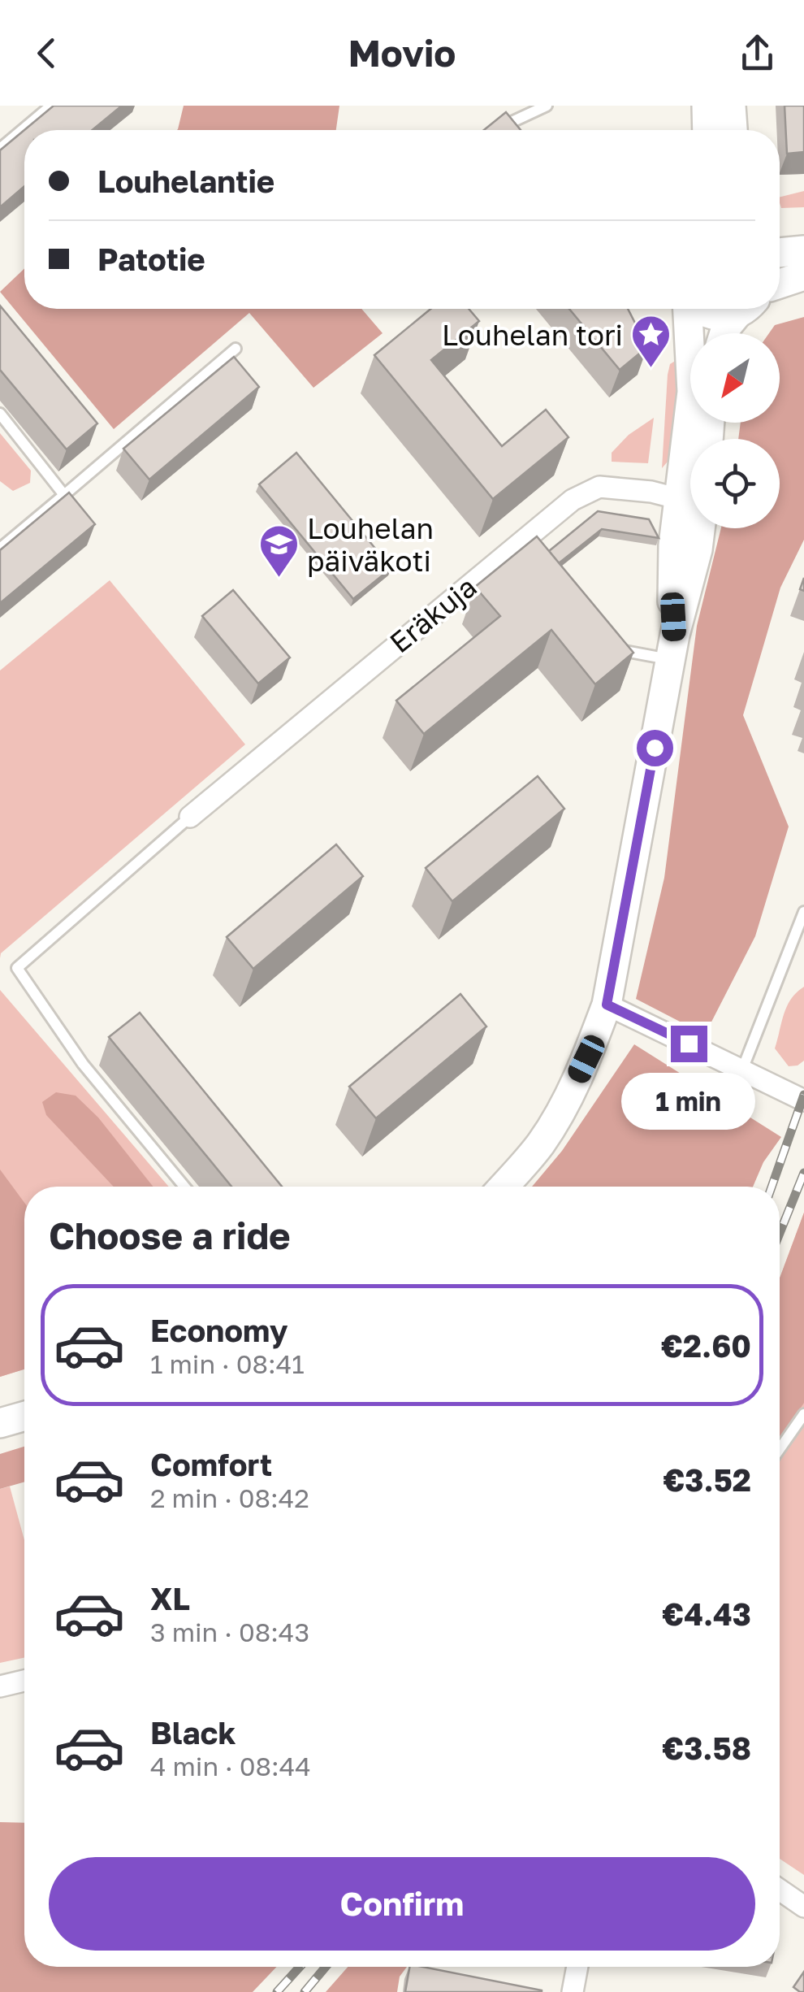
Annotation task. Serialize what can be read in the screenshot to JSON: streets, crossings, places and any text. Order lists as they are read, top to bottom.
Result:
{
  "streets": {
    "street": ["Eräkuja"]
  },
  "places": {
    "place": ["Louhelan tori"],
    "school or university": ["Louhelan päiväkoti"]
  },
  "north": "bottom left",
  "page": {
    "header": "Movio",
    "banner": ["Louhelantie", "Patotie"],
    "bubble": "1 min",
    "heading": "Choose a ride",
    "list": [
      {
        "name": "Economy",
        "note": "1 min · 08:41",
        "value": "€2.60"
      },
      {
        "name": "Comfort",
        "note": "2 min · 08:42",
        "value": "€3.52"
      },
      {
        "name": "XL",
        "note": "3 min · 08:43",
        "value": "€4.43"
      },
      {
        "name": "Black",
        "note": "4 min · 08:44",
        "value": "€3.58"
      }
    ],
    "buttons": "Confirm"
  }
}
